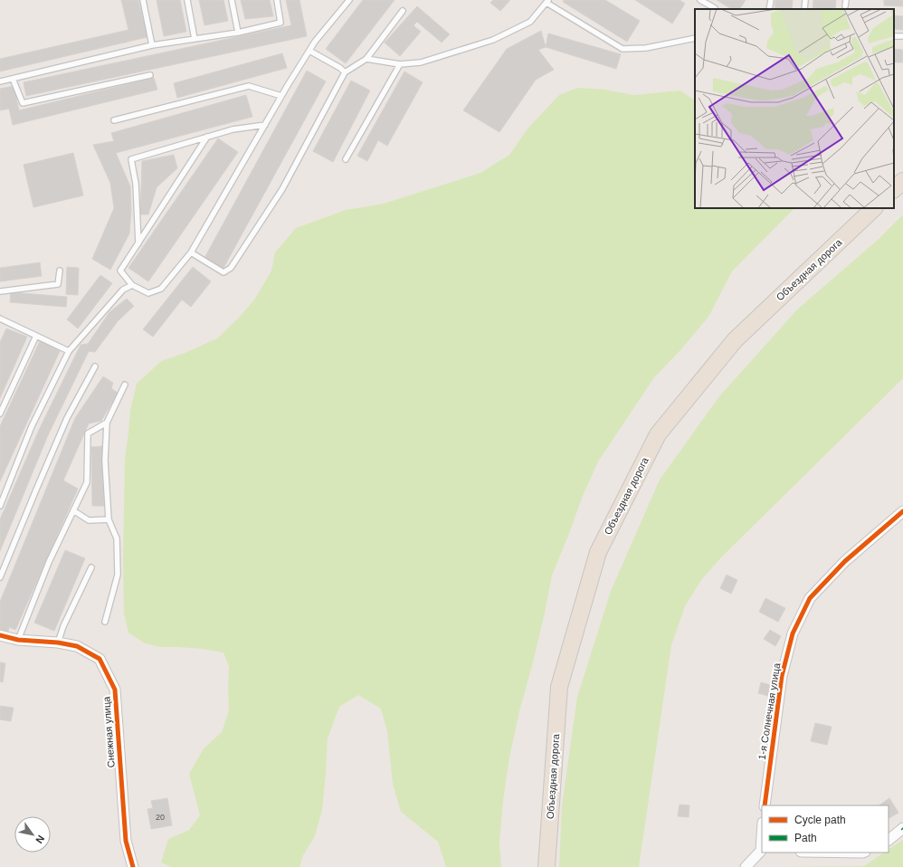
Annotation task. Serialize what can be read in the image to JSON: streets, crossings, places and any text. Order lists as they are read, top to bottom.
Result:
{
  "streets": {
    "main road": ["Объездная дорога"],
    "street": ["1-я Солнечная улица", "Снежная улица"]
  },
  "house_numbers": ["20"],
  "legend": ["Cycle path", "Path"],
  "north": "bottom right"
}
